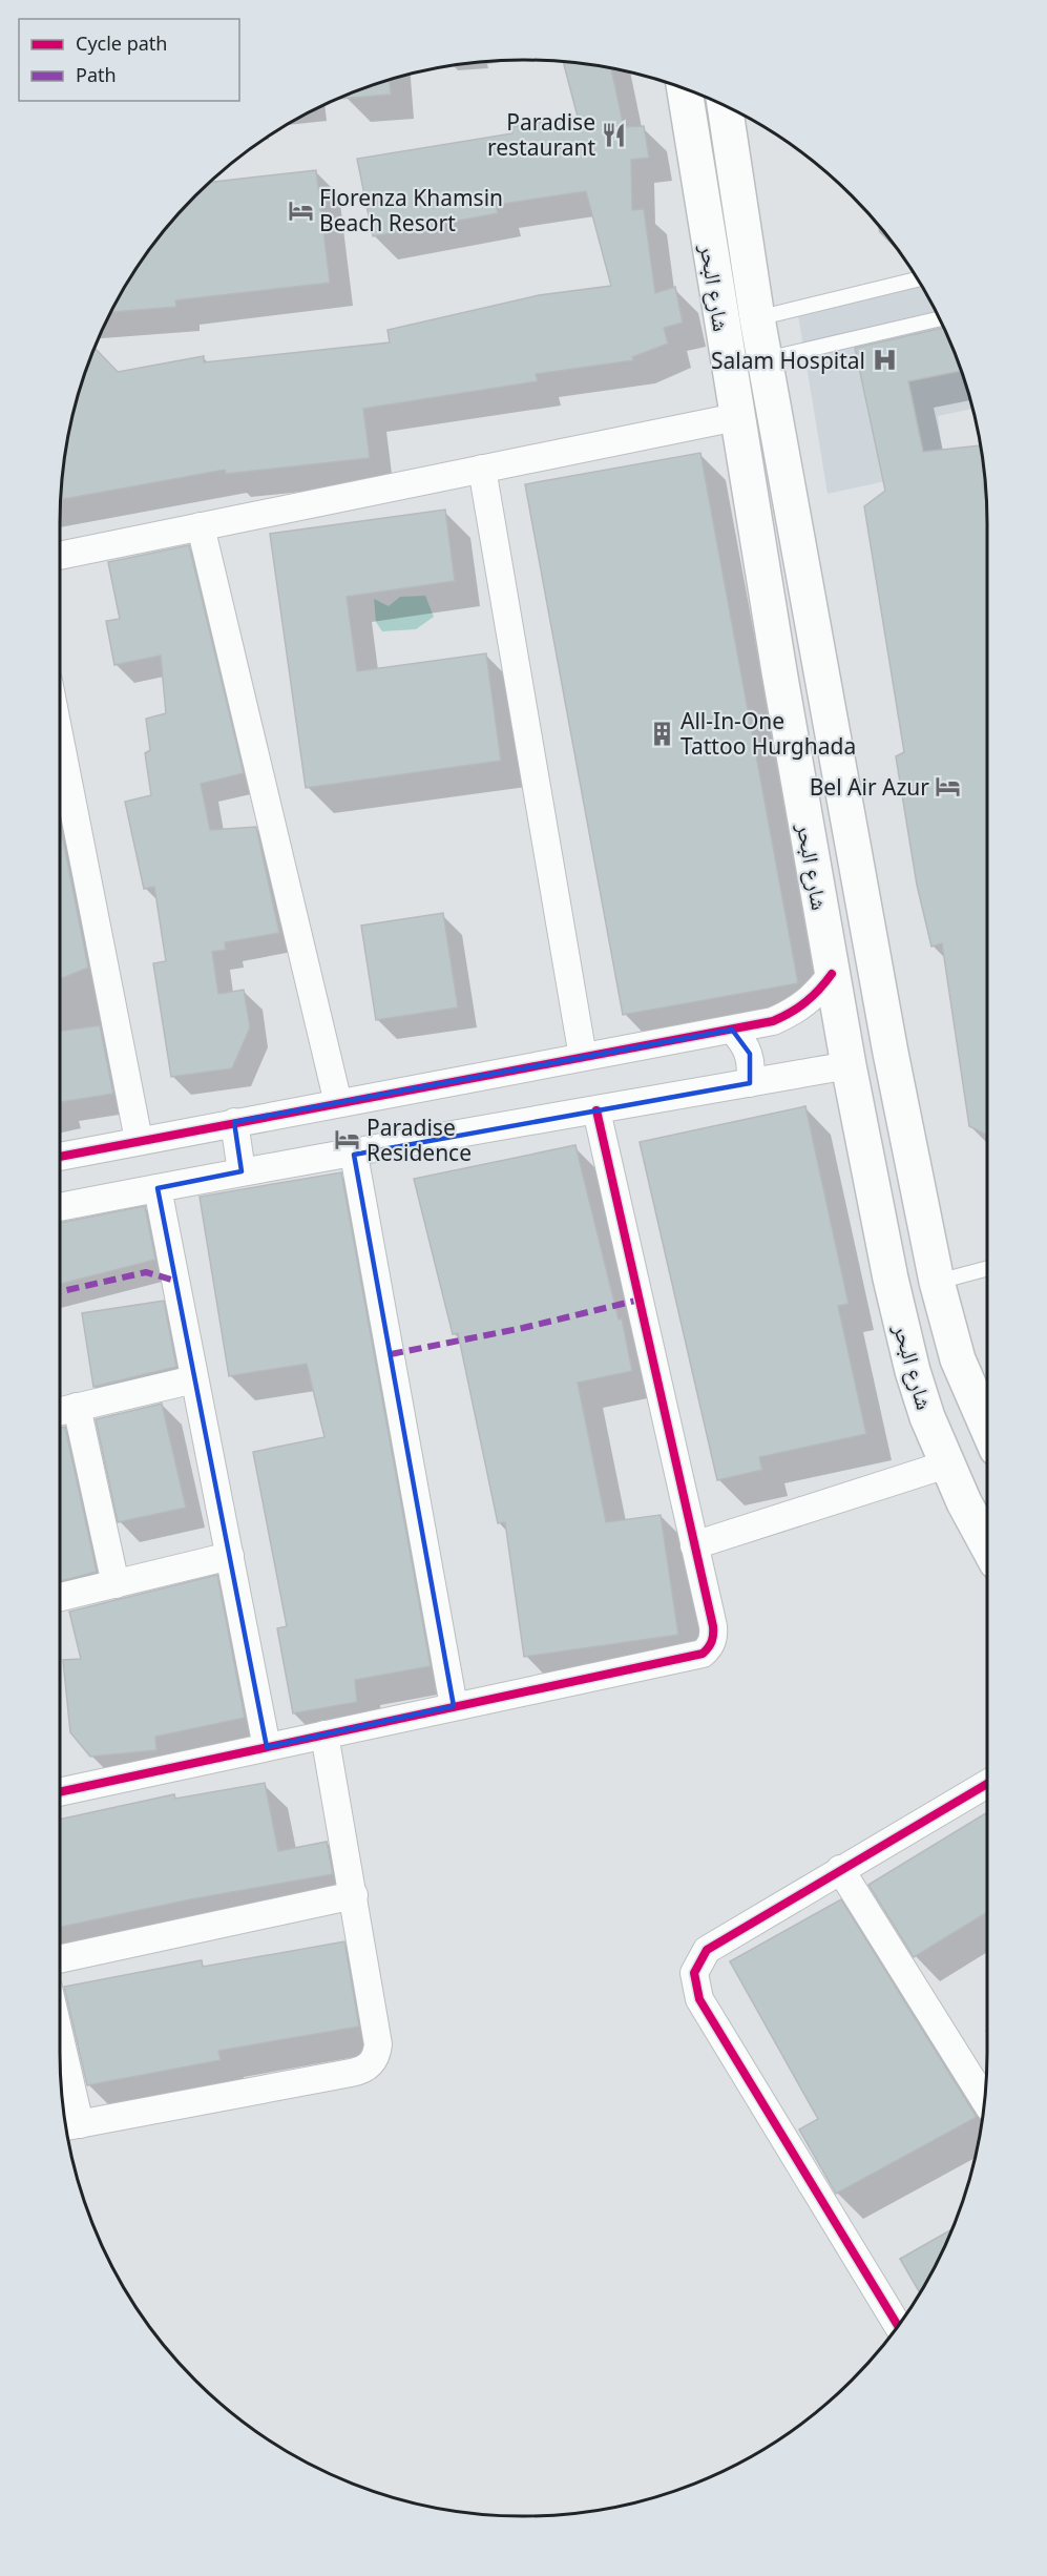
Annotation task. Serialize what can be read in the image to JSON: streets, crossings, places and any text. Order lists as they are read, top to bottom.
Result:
{
  "streets": {
    "main road": ["شارع البحر"]
  },
  "places": {
    "restaurant": ["Paradise restaurant"],
    "hotel": ["Florenza Khamsin Beach Resort", "Bel Air Azur", "Paradise Residence"],
    "hospital": ["Salam Hospital"],
    "building": ["All-In-One Tattoo Hurghada"]
  },
  "legend": ["Cycle path", "Path"]
}
